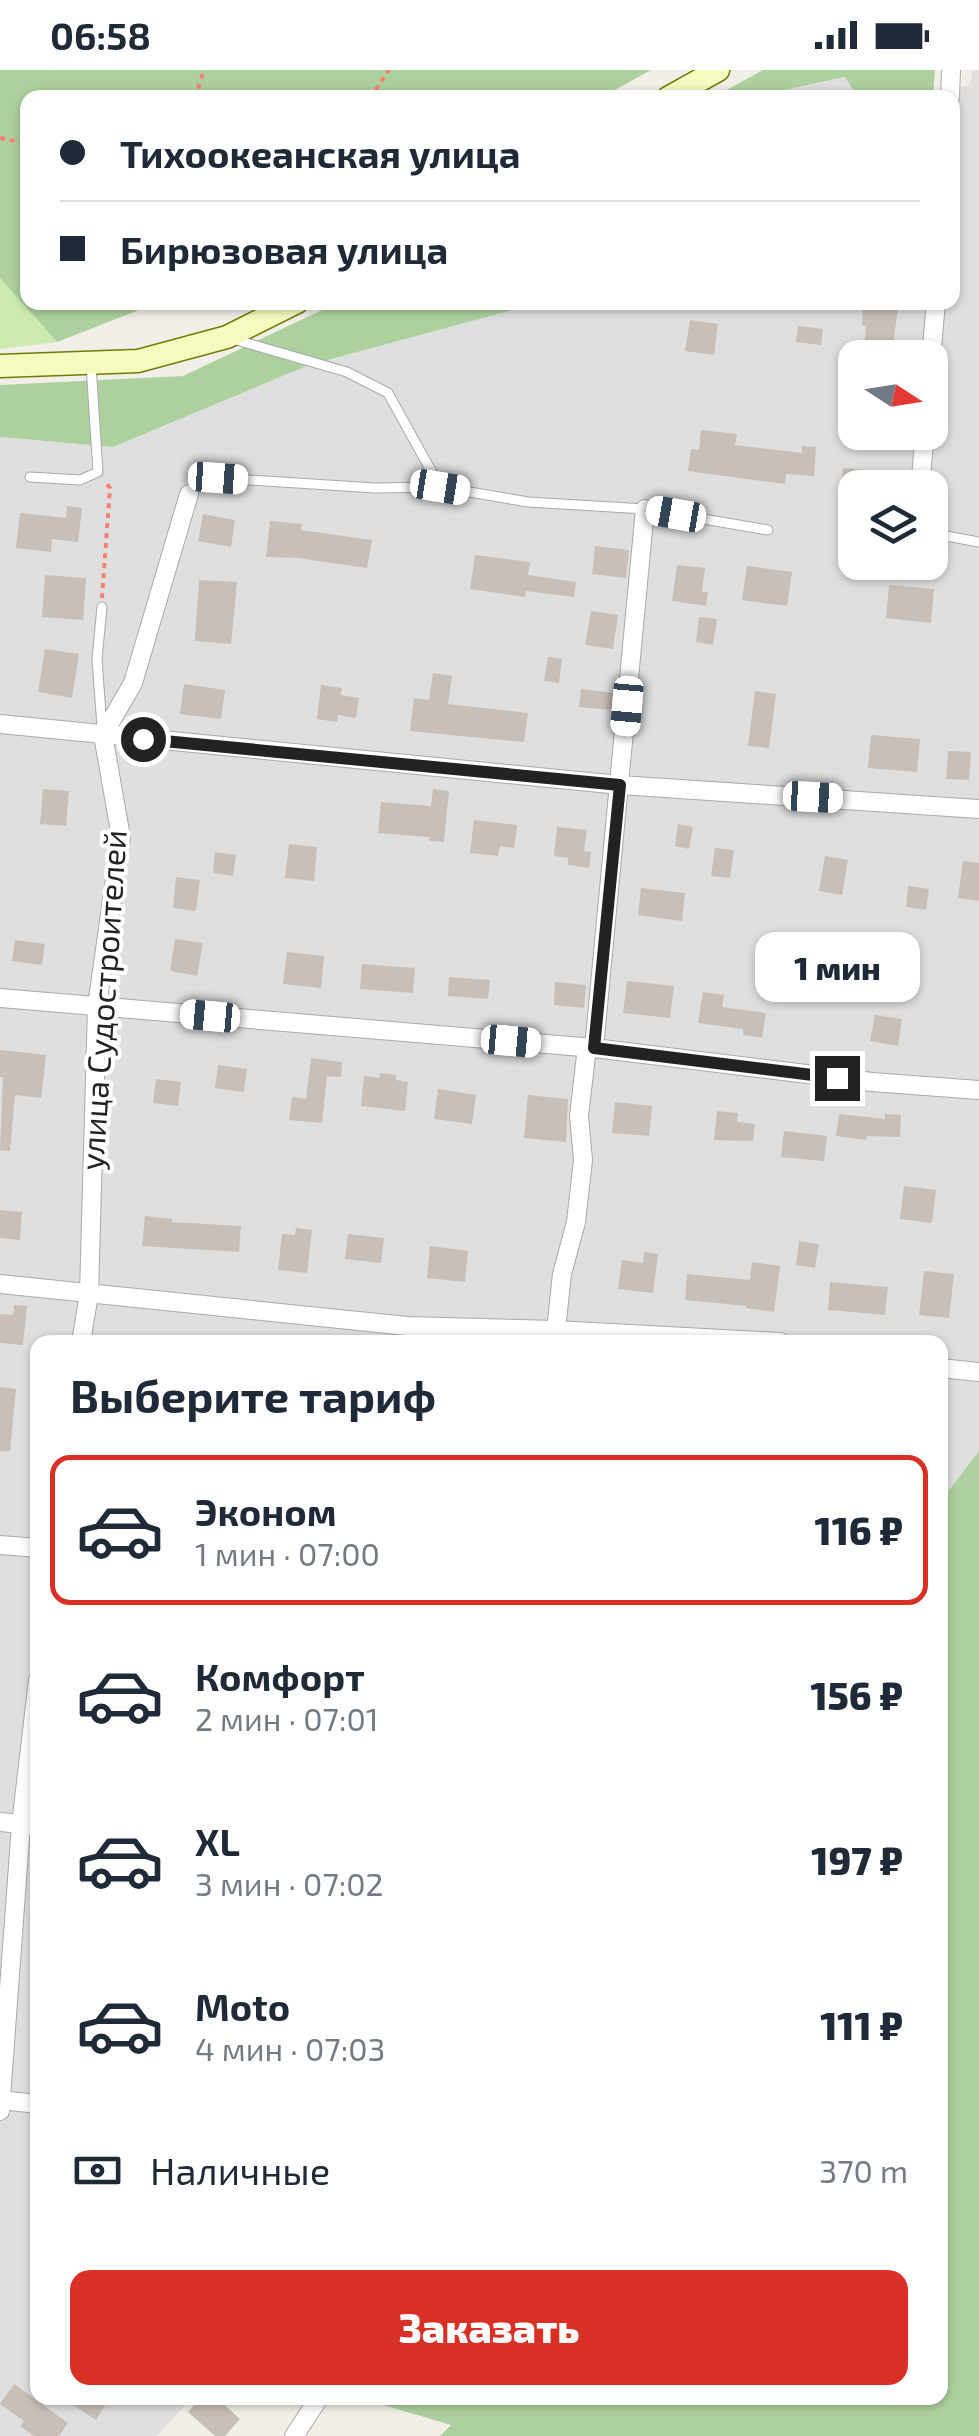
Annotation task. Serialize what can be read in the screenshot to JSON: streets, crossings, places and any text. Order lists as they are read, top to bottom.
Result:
{
  "streets": {
    "street": ["улица Судостроителей"]
  },
  "north": "right",
  "page": {
    "status": "06:58",
    "banner": ["Тихоокеанская улица", "Бирюзовая улица"],
    "bubble": "1 мин",
    "heading": "Выберите тариф",
    "list": [
      {
        "name": "Эконом",
        "note": "1 мин · 07:00",
        "value": "116 ₽"
      },
      {
        "name": "Комфорт",
        "note": "2 мин · 07:01",
        "value": "156 ₽"
      },
      {
        "name": "XL",
        "note": "3 мин · 07:02",
        "value": "197 ₽"
      },
      {
        "name": "Moto",
        "note": "4 мин · 07:03",
        "value": "111 ₽"
      }
    ],
    "pay": ["Наличные", "370 m"],
    "buttons": "Заказать"
  }
}
